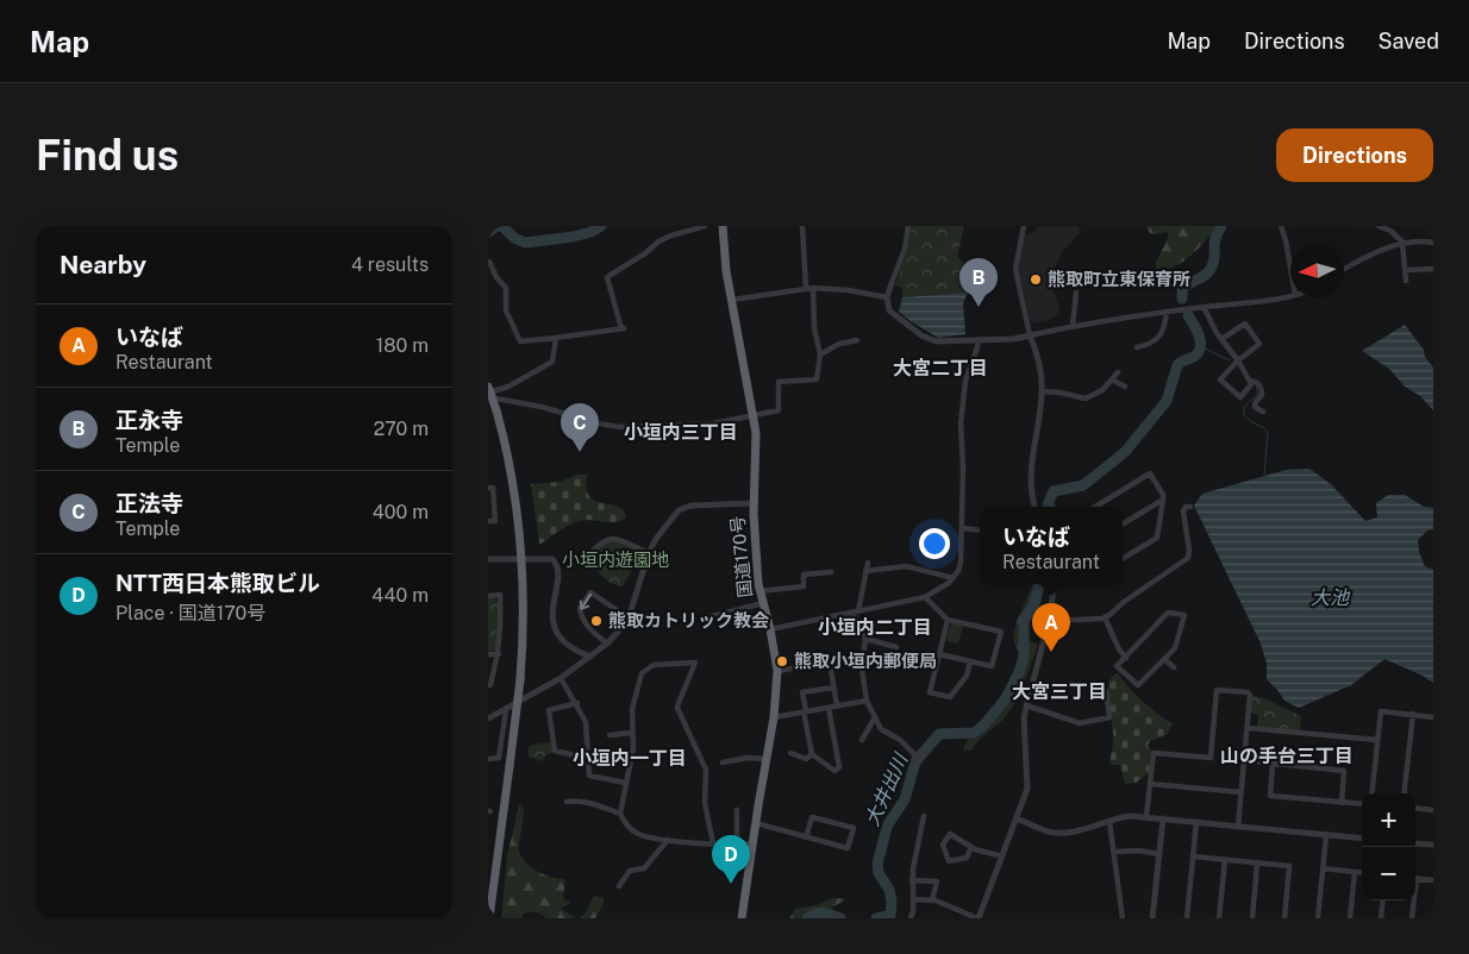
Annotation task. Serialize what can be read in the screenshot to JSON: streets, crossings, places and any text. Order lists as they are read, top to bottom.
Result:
{
  "streets": {
    "highway": ["国道170号"]
  },
  "districts": [
    "大宮二丁目",
    "小垣内三丁目",
    "小垣内二丁目",
    "大宮三丁目",
    "山の手台三丁目",
    "小垣内一丁目"
  ],
  "water": ["大池", "大井出川"],
  "parks": ["小垣内遊園地"],
  "places": ["熊取町立東保育所", "熊取カトリック教会", "熊取小垣内郵便局"],
  "north": "left",
  "page": {
    "header": "Map",
    "nav": ["Map", "Directions", "Saved"],
    "buttons": "Directions",
    "title": "Find us",
    "heading": ["Nearby", "4 results"],
    "pins": [
      "B",
      "C",
      "A",
      "D"
    ],
    "list": [
      {
        "mark": "A",
        "name": "いなば",
        "note": "Restaurant",
        "value": "180 m"
      },
      {
        "mark": "B",
        "name": "正永寺",
        "note": "Temple",
        "value": "270 m"
      },
      {
        "mark": "C",
        "name": "正法寺",
        "note": "Temple",
        "value": "400 m"
      },
      {
        "mark": "D",
        "name": "NTT西日本熊取ビル",
        "note": "Place · 国道170号",
        "value": "440 m"
      }
    ],
    "popup": ["いなば", "Restaurant"],
    "map_buttons": ["+", "−"]
  }
}
